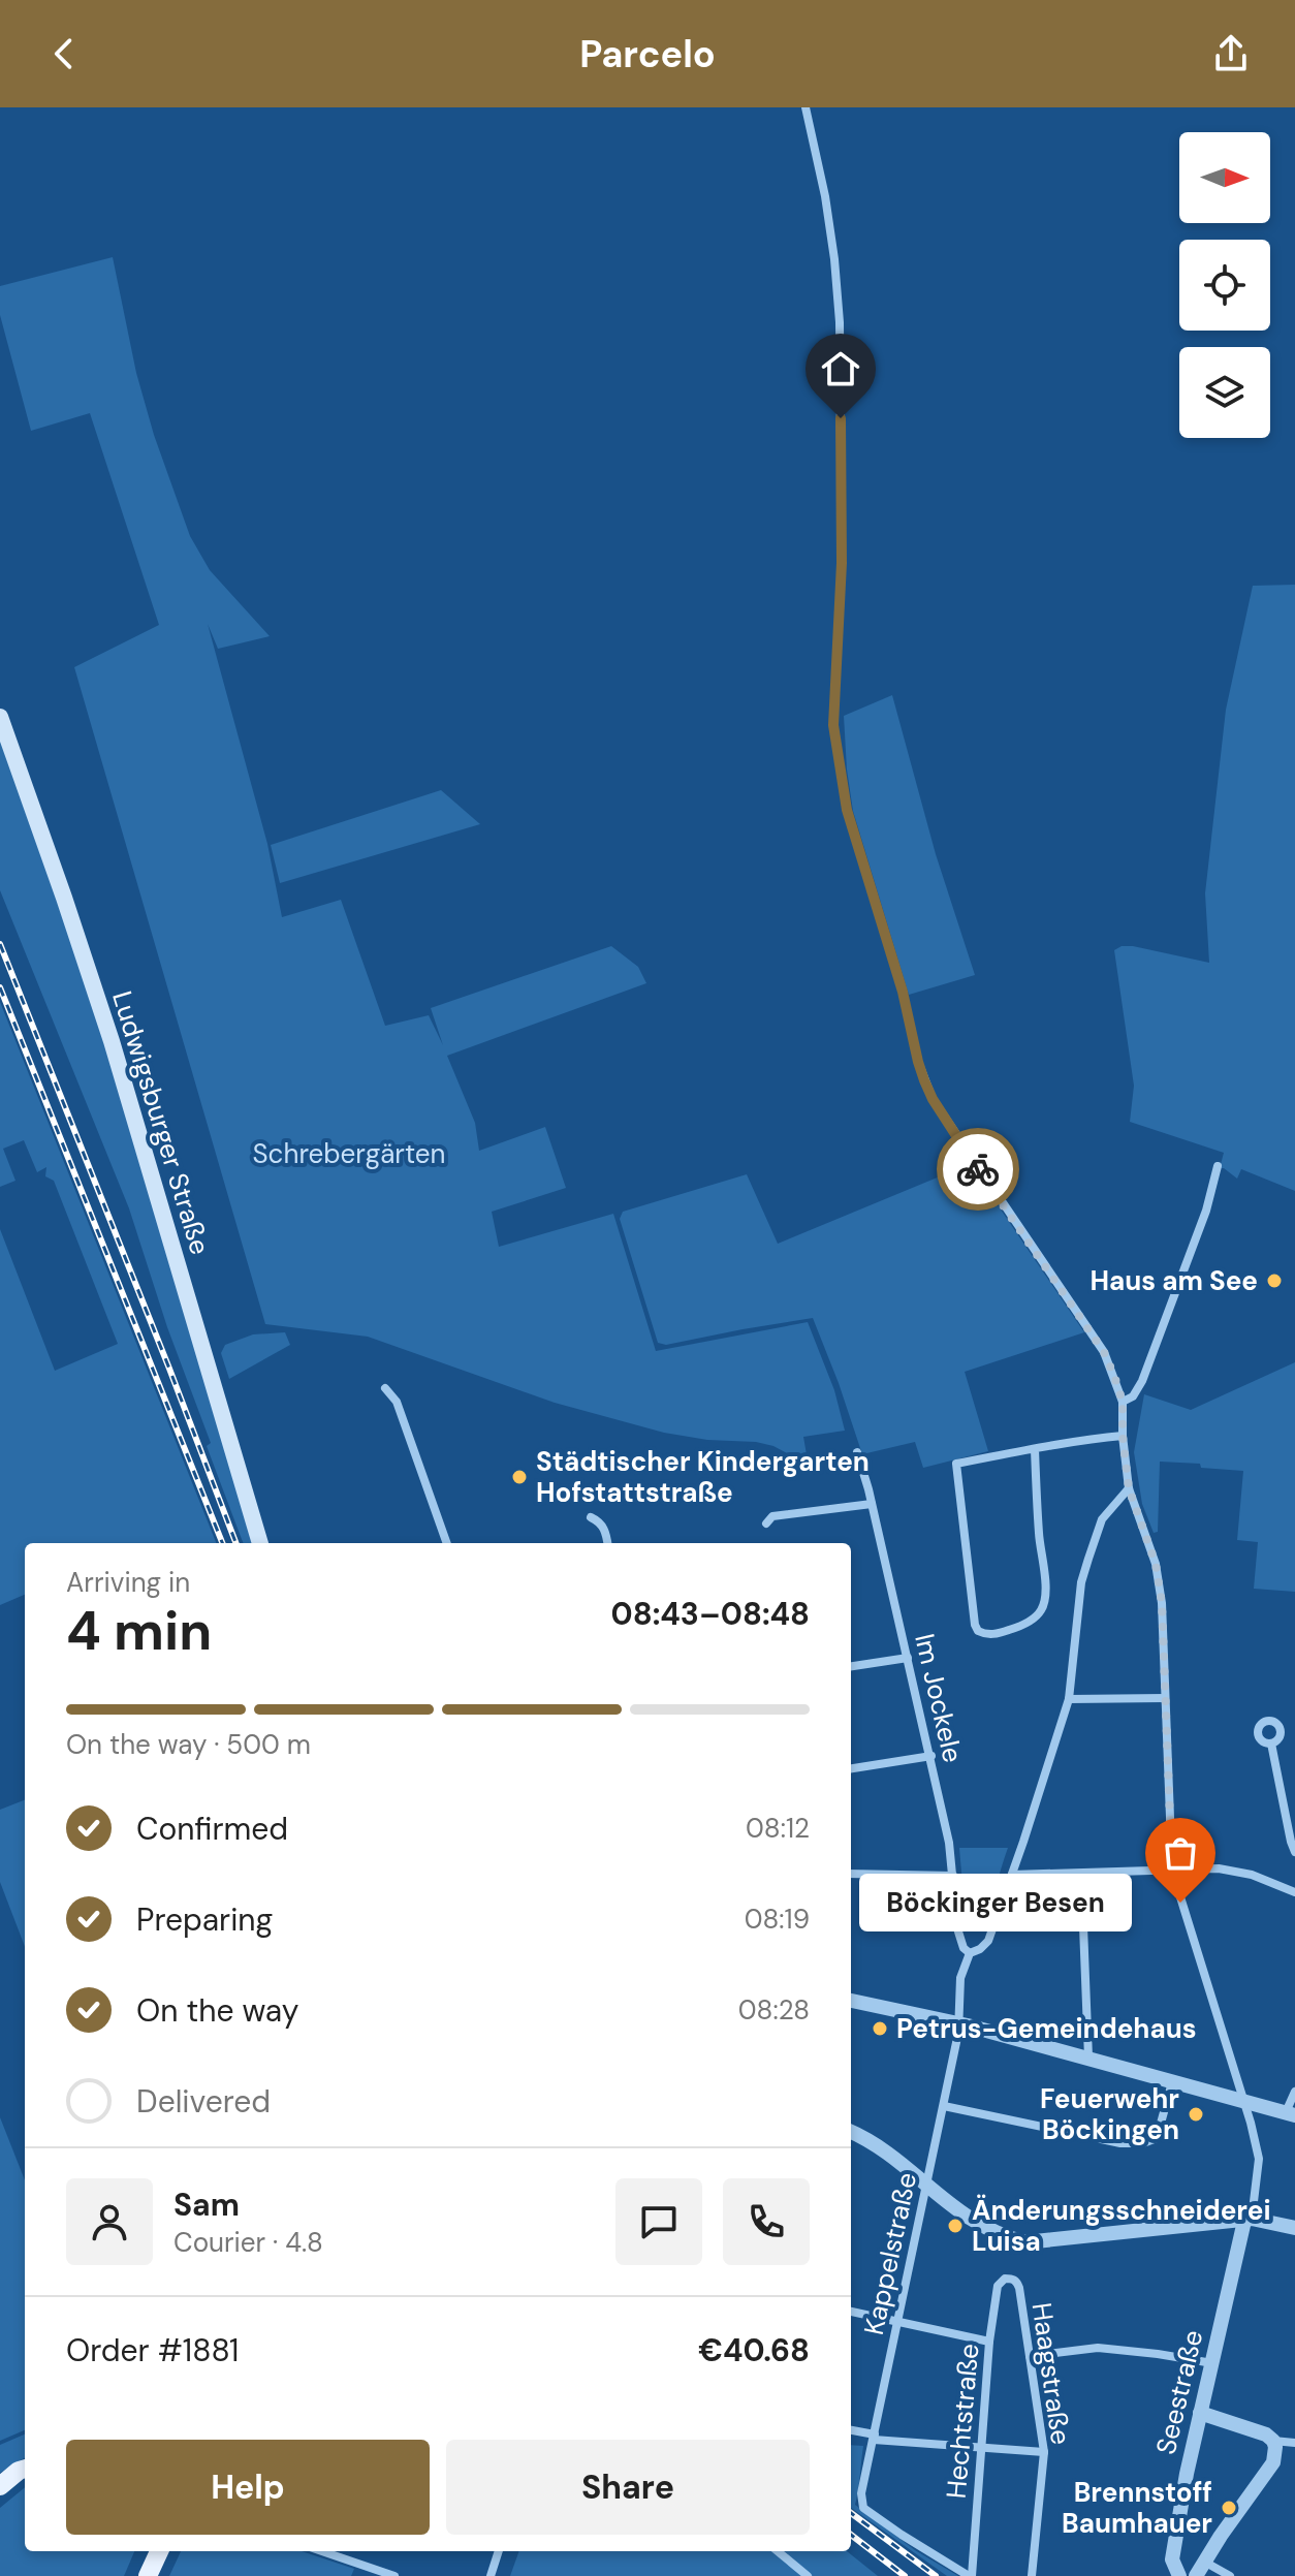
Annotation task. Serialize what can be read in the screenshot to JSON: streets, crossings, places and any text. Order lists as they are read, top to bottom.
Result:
{
  "streets": {
    "main road": ["Ludwigsburger Straße"],
    "street": [
      "Im Jockele",
      "Kappelstraße",
      "Haagstraße",
      "Seestraße",
      "Hechtstraße"
    ]
  },
  "crossings": [
    ["Im Jockele", "Kappelstraße"],
    ["Kappelstraße", "Hechtstraße"],
    ["Haagstraße", "Hechtstraße"]
  ],
  "parks": ["Schrebergärten"],
  "places": [
    "Haus am See",
    "Städtischer Kindergarten Hofstattstraße",
    "Böckinger Besen",
    "Petrus-Gemeindehaus",
    "Feuerwehr Böckingen",
    "Änderungsschneiderei Luisa",
    "Brennstoff Baumhauer"
  ],
  "north": "right",
  "page": {
    "header": "Parcelo",
    "heading": ["4 min", "Arriving in", "08:43–08:48"],
    "panel": [
      "Sam",
      "Courier · 4.8",
      "Order #1881",
      "€40.68"
    ],
    "bar": "On the way · 500 m",
    "list": [
      ["Confirmed", "08:12"],
      ["Preparing", "08:19"],
      ["On the way", "08:28"],
      "Delivered"
    ],
    "bubble": "Böckinger Besen",
    "buttons": ["Help", "Share"]
  }
}
